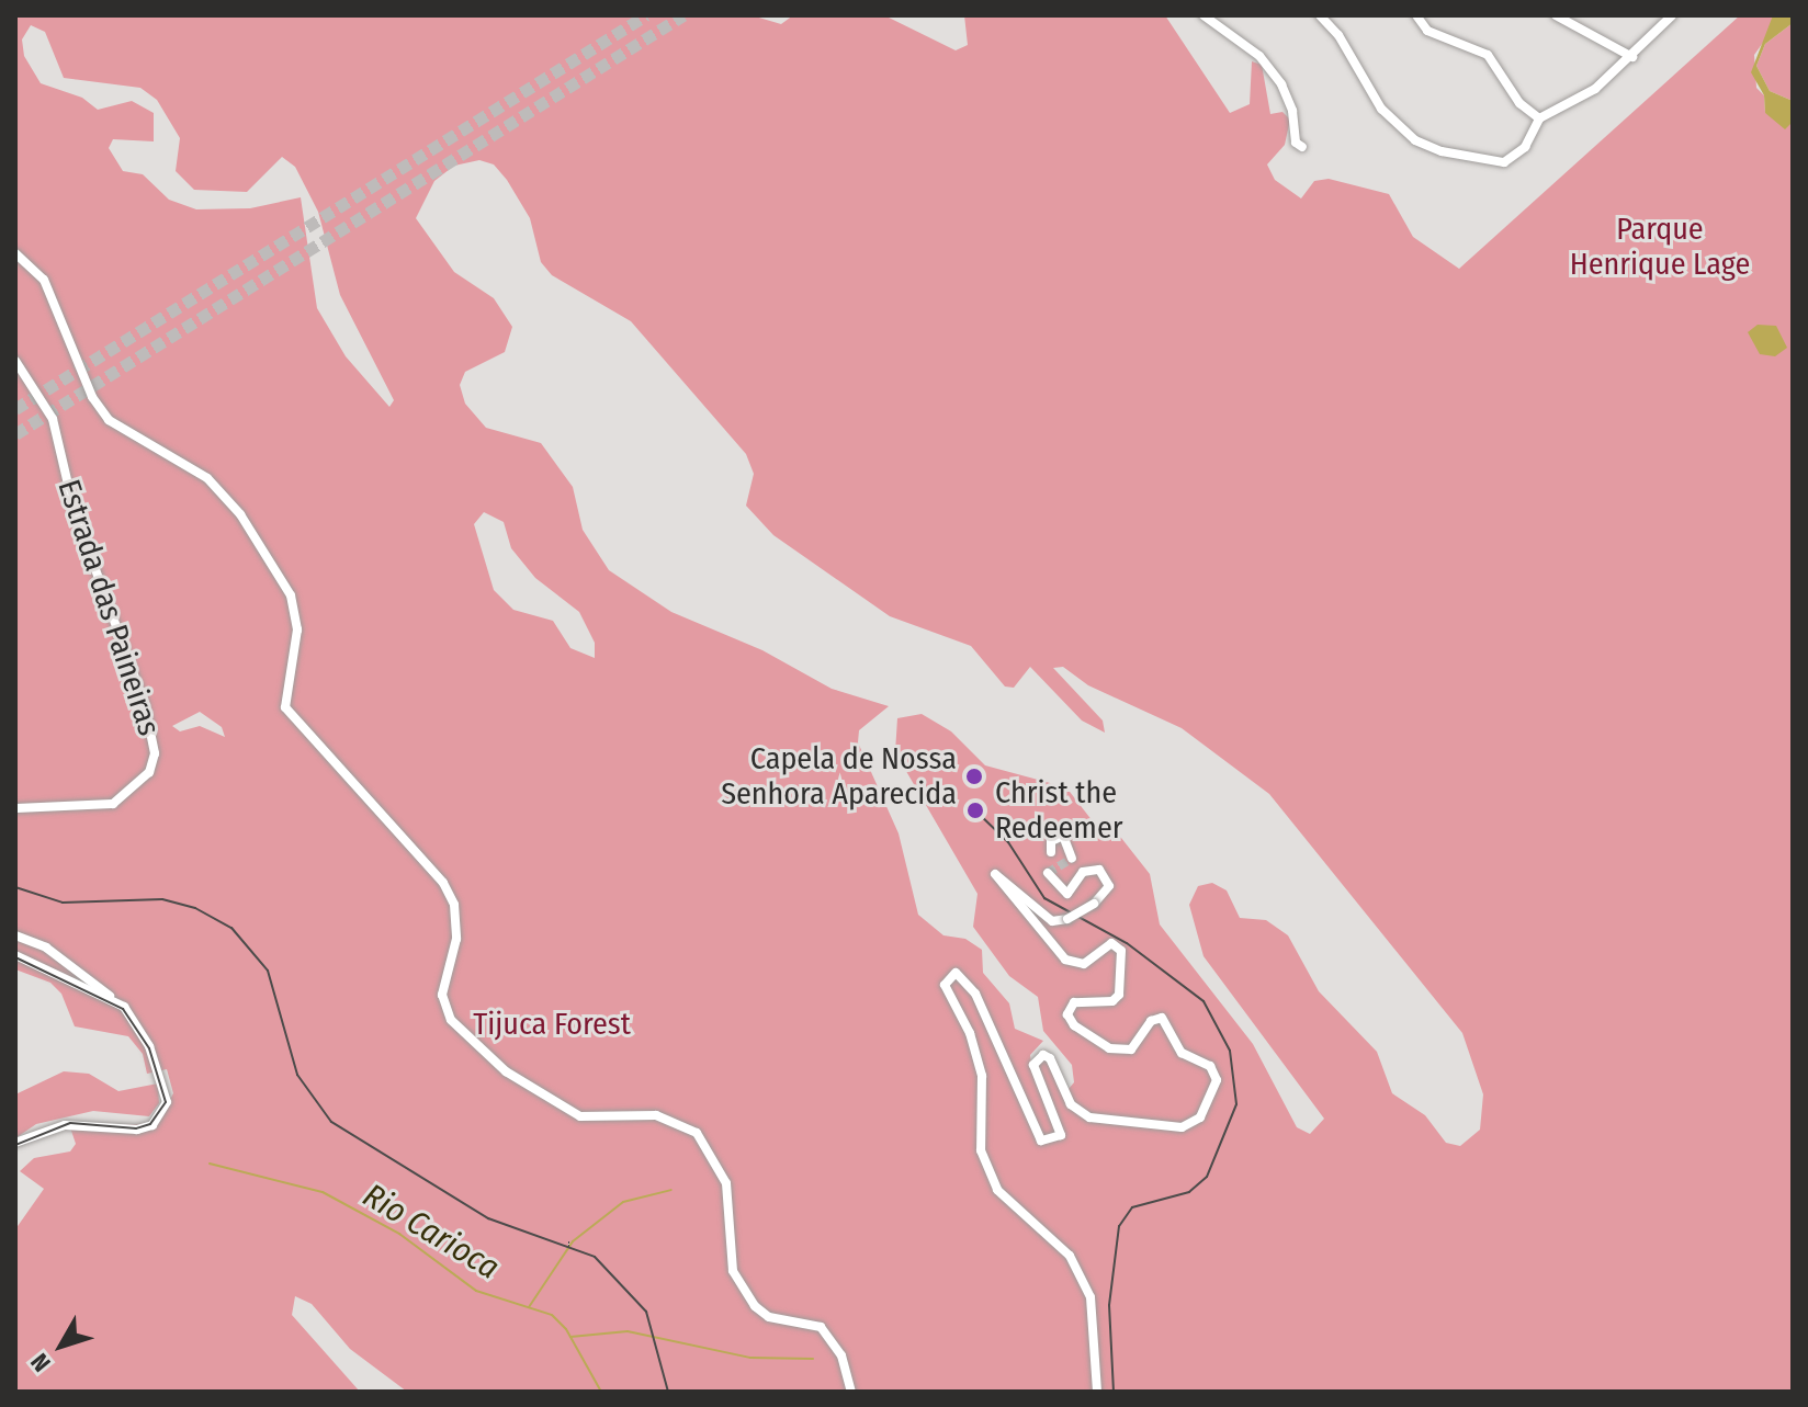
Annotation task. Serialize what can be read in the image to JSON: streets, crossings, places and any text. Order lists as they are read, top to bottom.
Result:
{
  "streets": {
    "street": ["Estrada das Paineiras"]
  },
  "water": ["Rio Carioca"],
  "parks": ["Parque Henrique Lage", "Tijuca Forest"],
  "places": ["Capela de Nossa Senhora Aparecida", "Christ the Redeemer"],
  "north": "bottom left"
}
